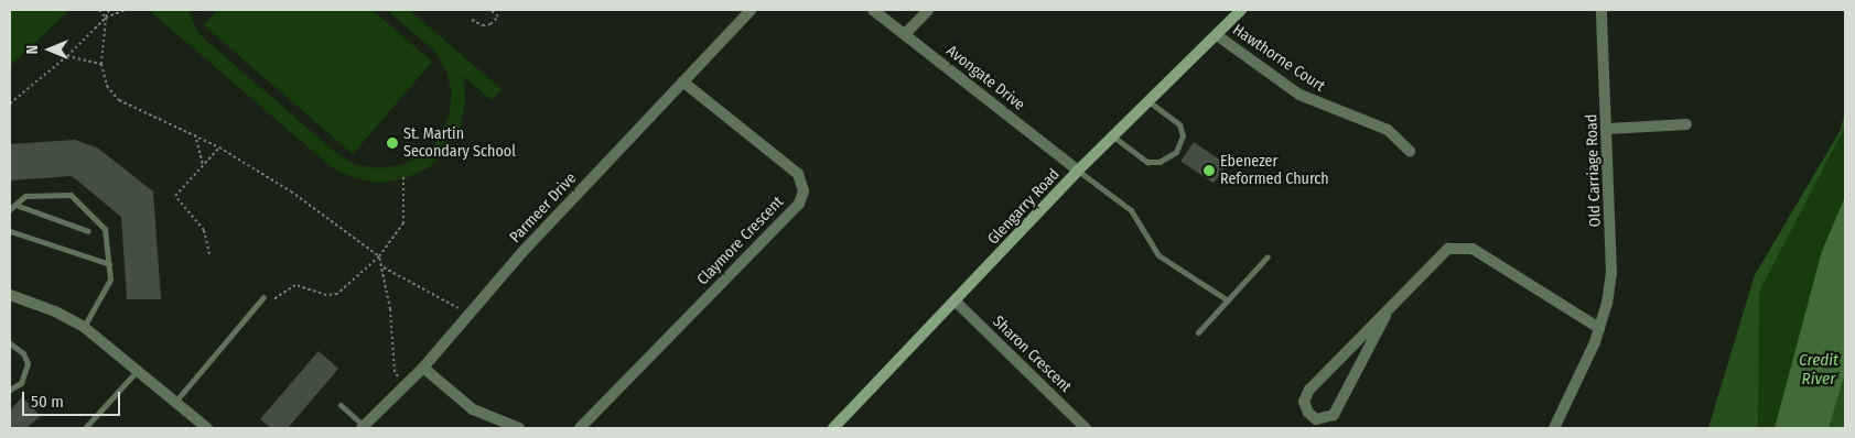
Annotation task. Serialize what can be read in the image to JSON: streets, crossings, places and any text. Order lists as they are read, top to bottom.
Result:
{
  "streets": {
    "street": [
      "Hawthorne Court",
      "Avongate Drive",
      "Old Carriage Road",
      "Glengarry Road",
      "Parmeer Drive",
      "Claymore Crescent",
      "Sharon Crescent"
    ]
  },
  "crossings": [
    ["Hawthorne Court", "Glengarry Road"],
    ["Avongate Drive", "Glengarry Road"],
    ["Glengarry Road", "Sharon Crescent"],
    ["Parmeer Drive", "Claymore Crescent"]
  ],
  "water": ["Credit River"],
  "places": ["St. Martin Secondary School", "Ebenezer Reformed Church"],
  "scale_bar": "50 m",
  "north": "left"
}
